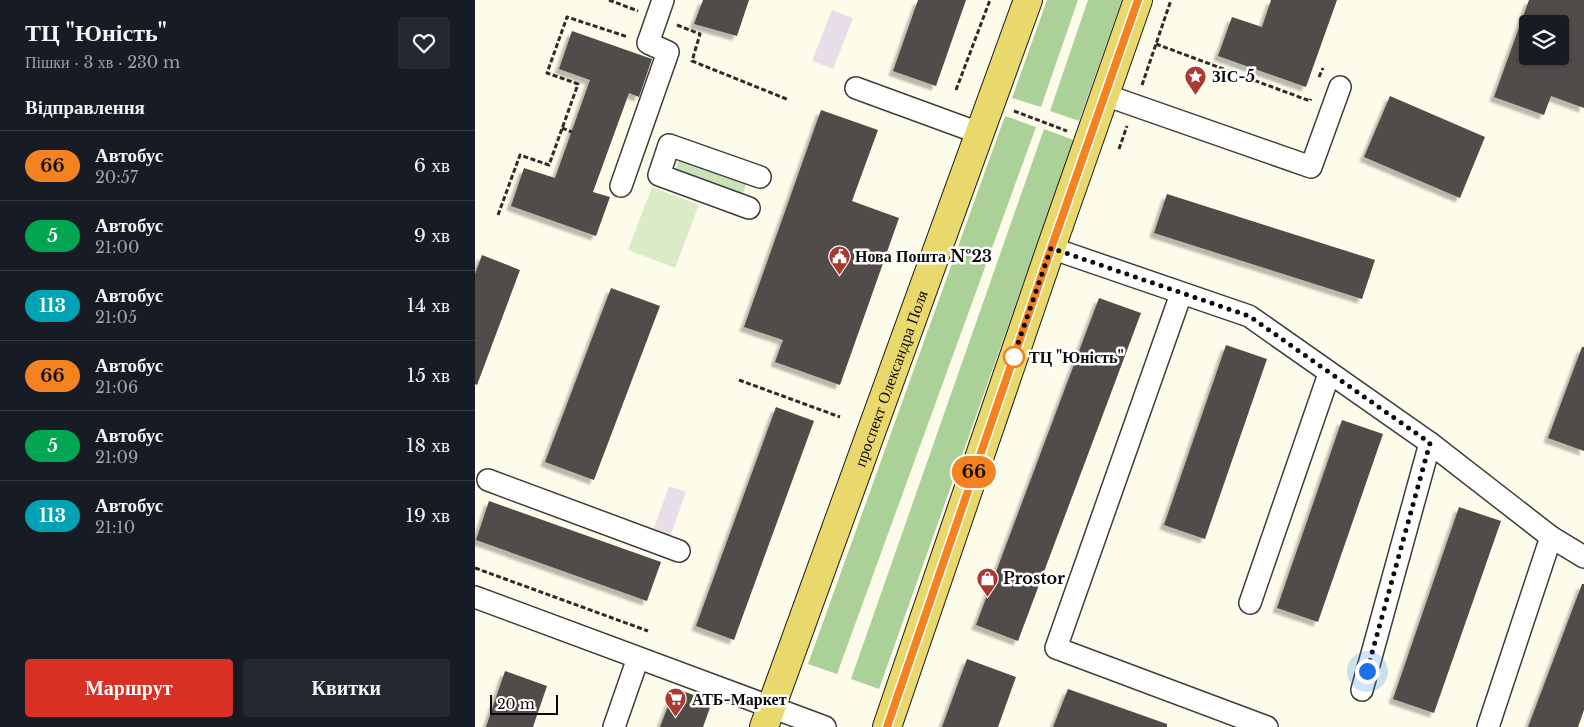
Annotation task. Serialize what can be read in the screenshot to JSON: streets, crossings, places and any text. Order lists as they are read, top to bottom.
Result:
{
  "streets": {
    "main road": ["проспект Олександра Поля"]
  },
  "places": {
    "place": ["ЗІС-5"],
    "public building": ["Нова Пошта №23"],
    "other": ["ТЦ \"Юність\""],
    "shop": ["Prostor"],
    "supermarket": ["АТБ-Маркет"]
  },
  "lines": ["bus line 66"],
  "scale_bar": "20 m",
  "page": {
    "heading": [
      ["ТЦ \"Юність\"", "Пішки · 3 хв · 230 m"],
      "Відправлення"
    ],
    "on_map": "66",
    "list": [
      {
        "mark": "66",
        "name": "Автобус",
        "note": "20:57",
        "value": "6 хв"
      },
      {
        "mark": "5",
        "name": "Автобус",
        "note": "21:00",
        "value": "9 хв"
      },
      {
        "mark": "113",
        "name": "Автобус",
        "note": "21:05",
        "value": "14 хв"
      },
      {
        "mark": "66",
        "name": "Автобус",
        "note": "21:06",
        "value": "15 хв"
      },
      {
        "mark": "5",
        "name": "Автобус",
        "note": "21:09",
        "value": "18 хв"
      },
      {
        "mark": "113",
        "name": "Автобус",
        "note": "21:10",
        "value": "19 хв"
      }
    ],
    "buttons": ["Маршрут", "Квитки"],
    "scale": "20 m"
  }
}
